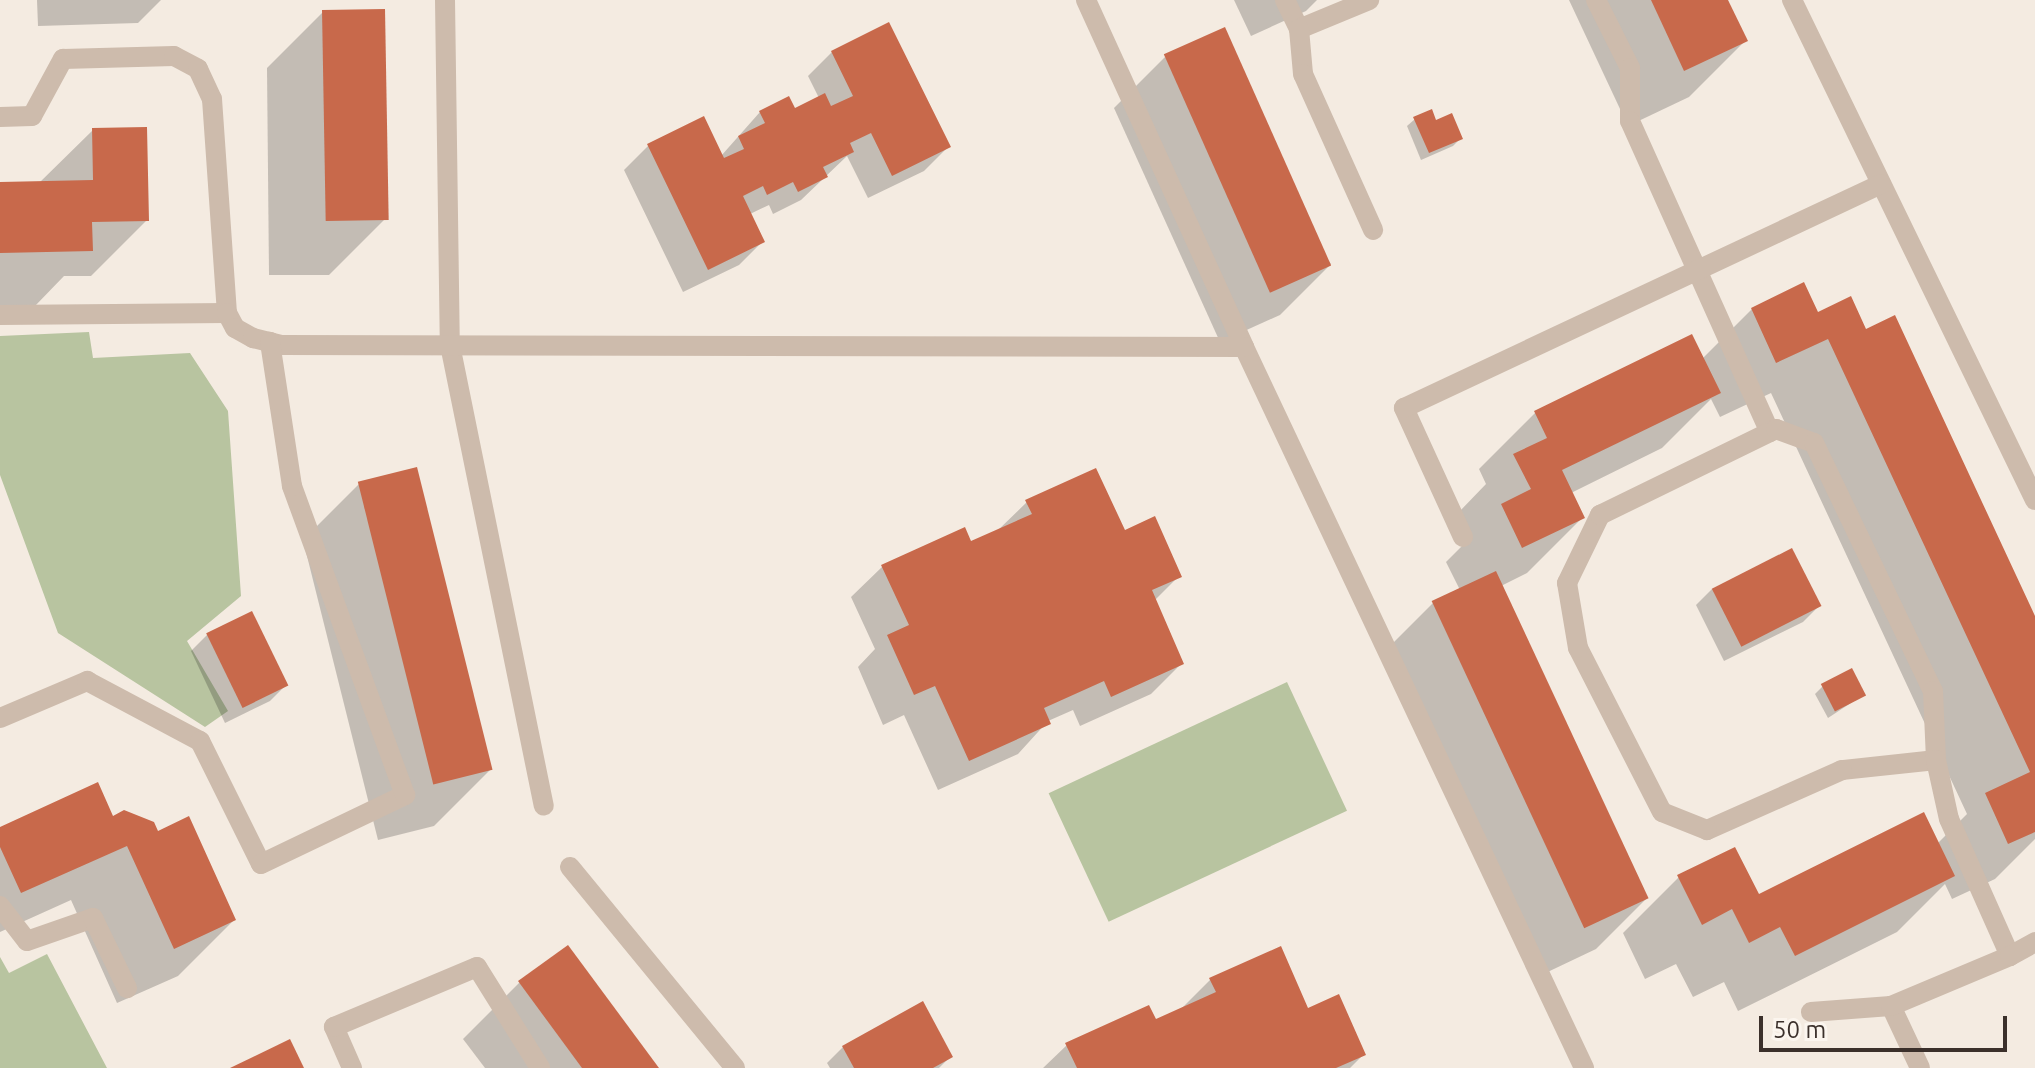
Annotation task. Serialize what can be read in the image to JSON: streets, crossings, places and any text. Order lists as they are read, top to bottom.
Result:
{
  "scale_bar": "50 m"
}
